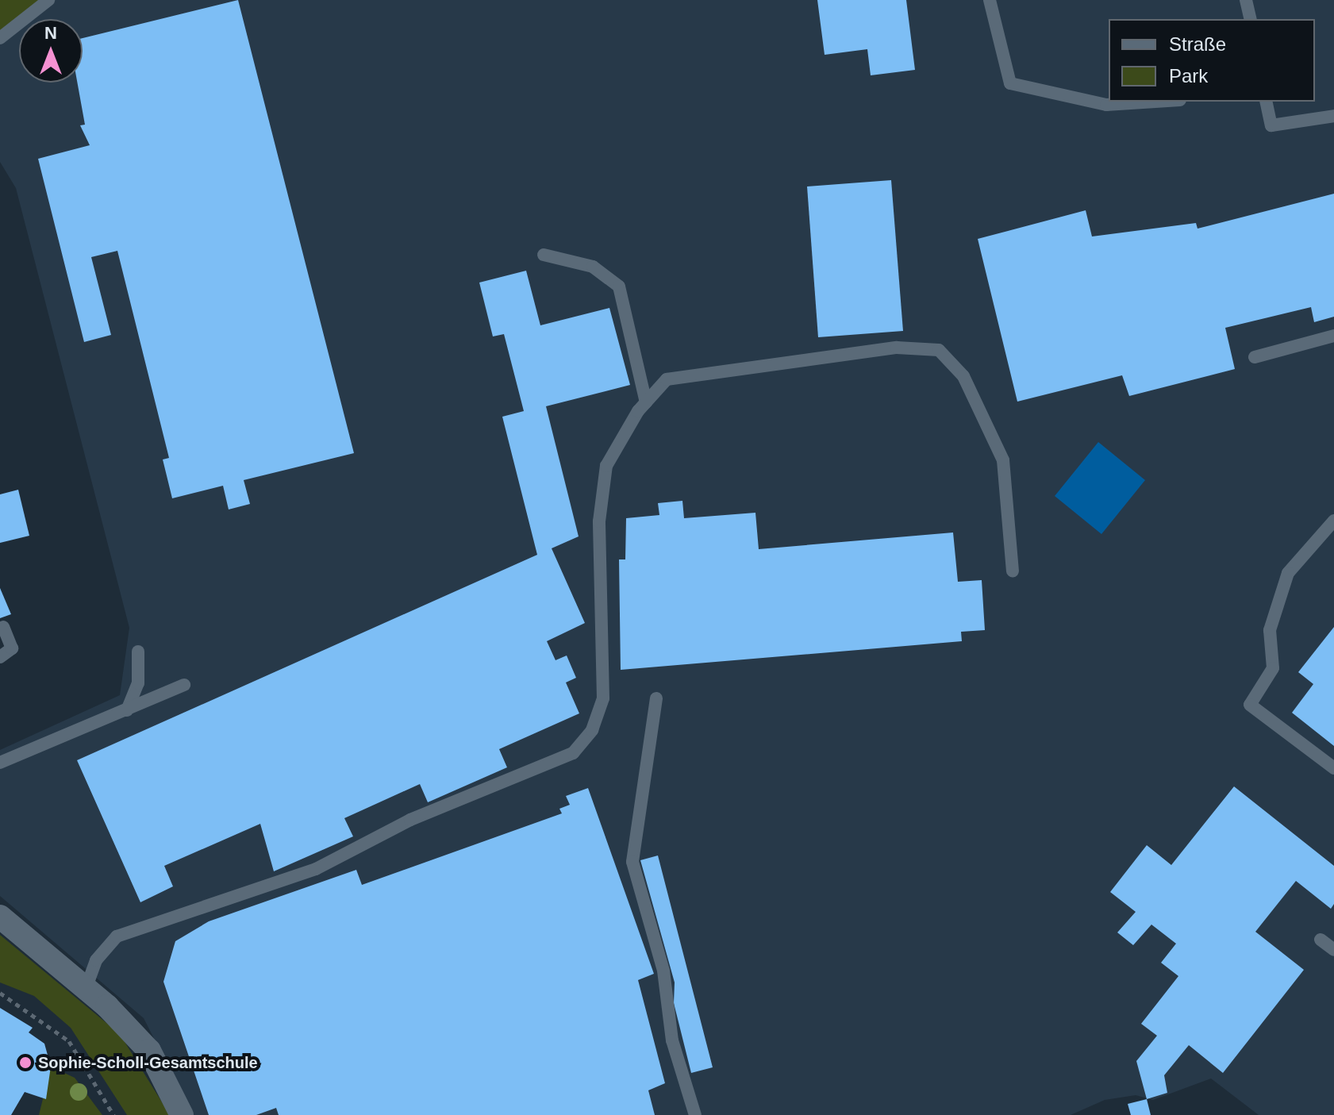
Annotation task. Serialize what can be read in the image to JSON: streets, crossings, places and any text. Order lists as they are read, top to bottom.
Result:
{
  "places": ["Sophie-Scholl-Gesamtschule"],
  "legend": ["Straße", "Park"],
  "north": "top"
}
